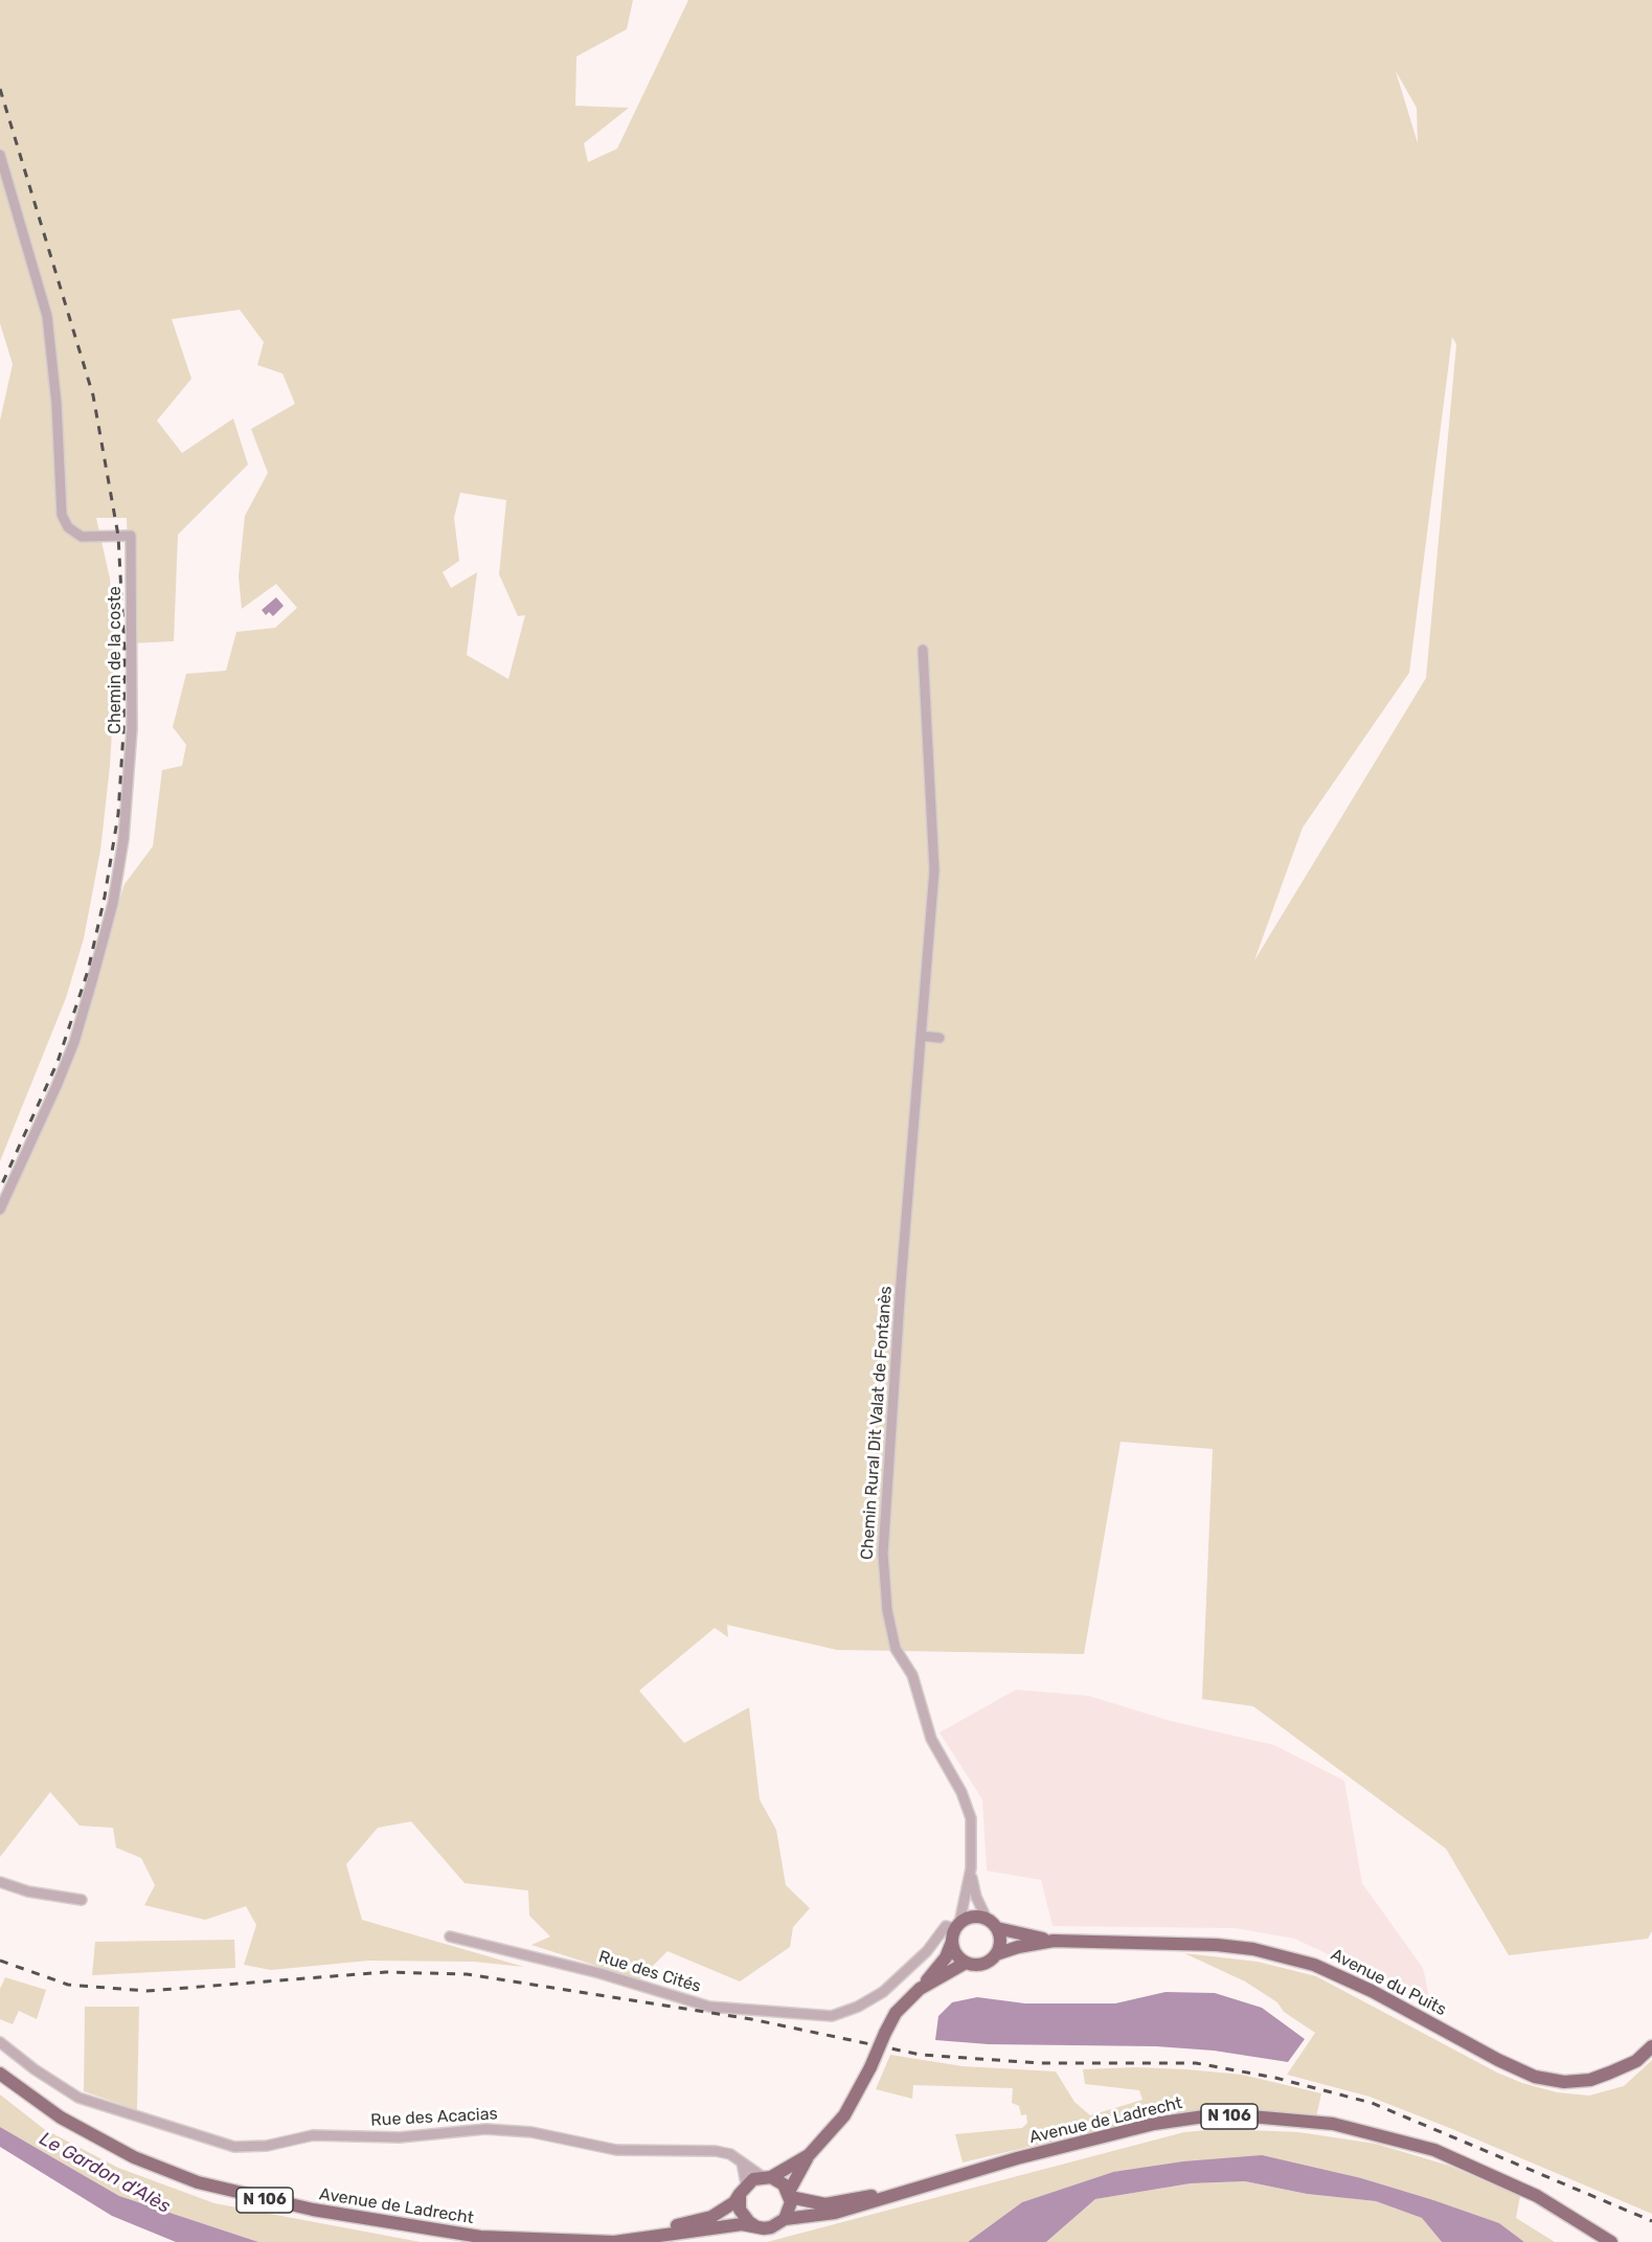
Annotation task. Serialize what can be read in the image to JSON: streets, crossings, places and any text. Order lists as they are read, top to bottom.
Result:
{
  "streets": {
    "main road": ["Avenue du Puits", "N 106", "Avenue de Ladrecht"],
    "street": [
      "Chemin de la coste",
      "Chemin Rural Dit Valat de Fontanès",
      "Rue des Cités",
      "Rue des Acacias"
    ]
  },
  "crossings": [
    ["Chemin Rural Dit Valat de Fontanès", "Rue des Cités"],
    ["Chemin Rural Dit Valat de Fontanès", "Avenue du Puits"],
    ["Rue des Cités", "Avenue du Puits"],
    ["Rue des Acacias", "Avenue de Ladrecht"]
  ],
  "water": ["Le Gardon d'Alès"]
}
